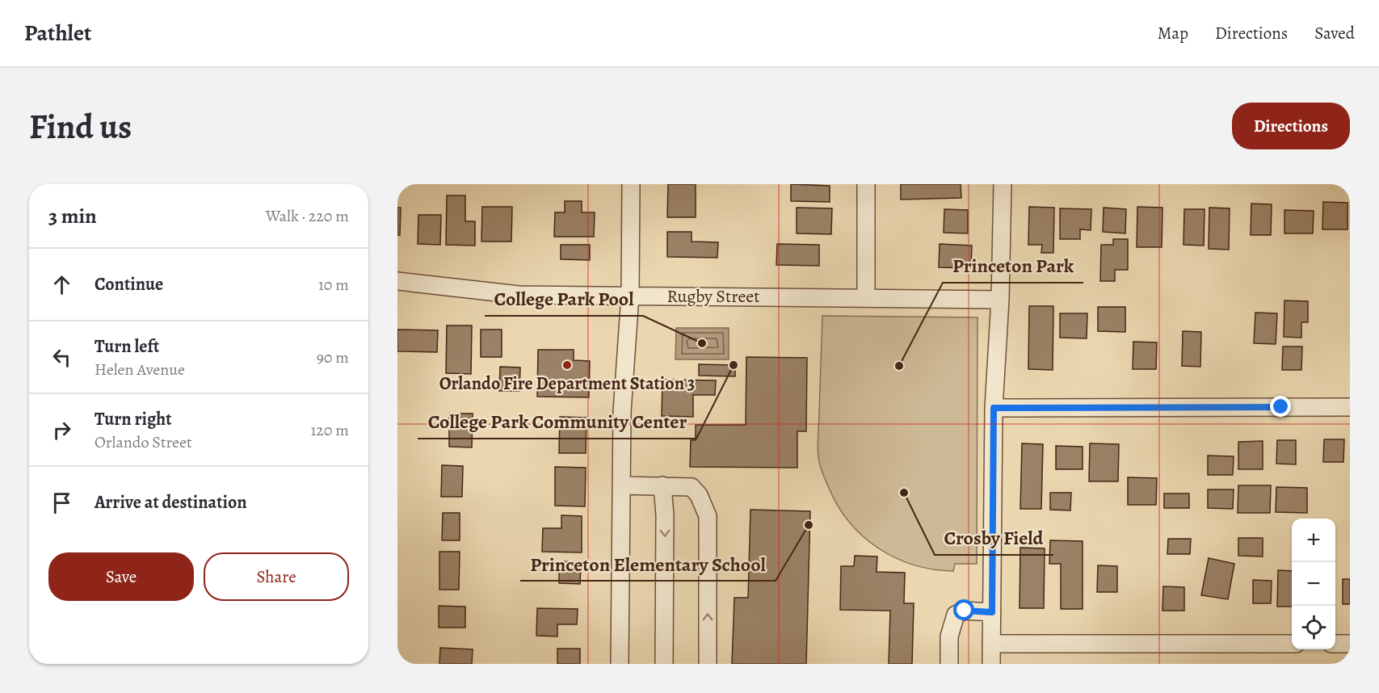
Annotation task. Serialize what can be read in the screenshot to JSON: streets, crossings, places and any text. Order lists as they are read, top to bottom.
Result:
{
  "streets": {
    "street": ["Rugby Street"]
  },
  "places": [
    "College Park Pool",
    "Orlando Fire Department Station 3",
    "College Park Community Center",
    "Princeton Park",
    "Crosby Field",
    "Princeton Elementary School"
  ],
  "page": {
    "header": "Pathlet",
    "nav": ["Map", "Directions", "Saved"],
    "buttons": [
      "Directions",
      ["Save", "Share"]
    ],
    "title": "Find us",
    "heading": ["3 min", "Walk · 220 m"],
    "list": [
      ["Continue", "10 m"],
      ["Turn left", "Helen Avenue", "90 m"],
      ["Turn right", "Orlando Street", "120 m"],
      "Arrive at destination"
    ],
    "map_buttons": ["+", "−"]
  }
}
